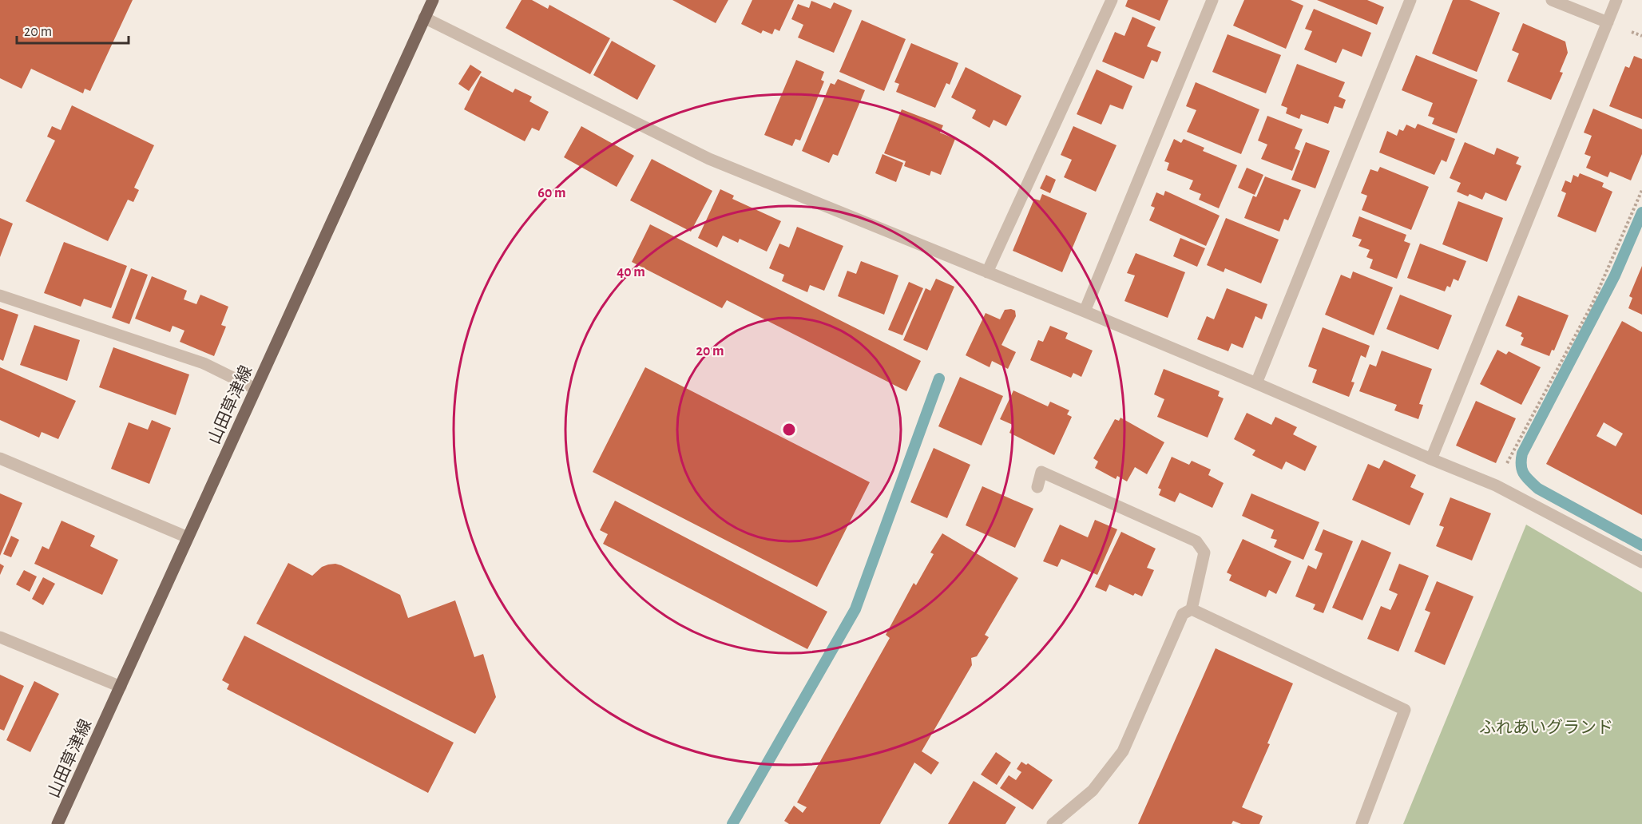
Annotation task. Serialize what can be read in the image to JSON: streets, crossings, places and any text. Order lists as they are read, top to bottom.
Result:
{
  "streets": {
    "main road": ["山田草津線"]
  },
  "parks": ["ふれあいグランド"],
  "scale_bar": "20 m",
  "rings": ["60 m", "40 m", "20 m"]
}
